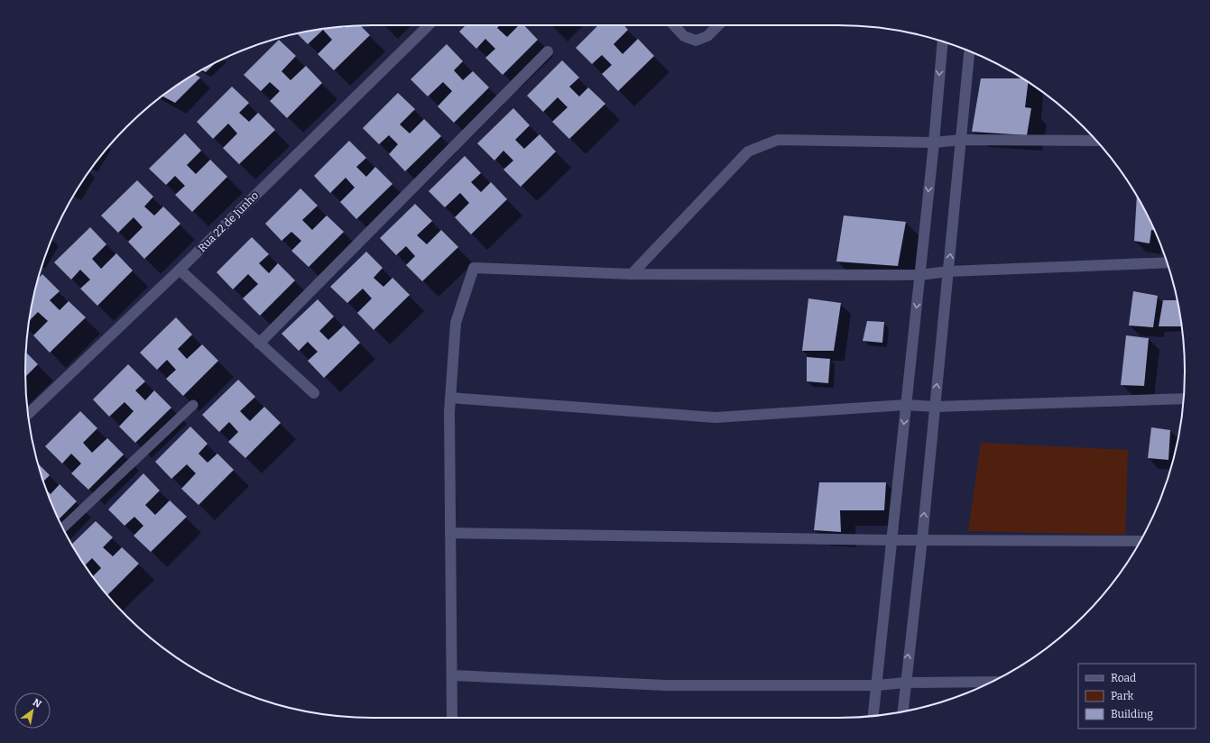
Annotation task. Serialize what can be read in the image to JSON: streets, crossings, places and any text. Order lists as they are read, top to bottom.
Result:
{
  "streets": {
    "street": ["Rua 22 de Junho"]
  },
  "legend": ["Road", "Park", "Building"],
  "north": "top right"
}
